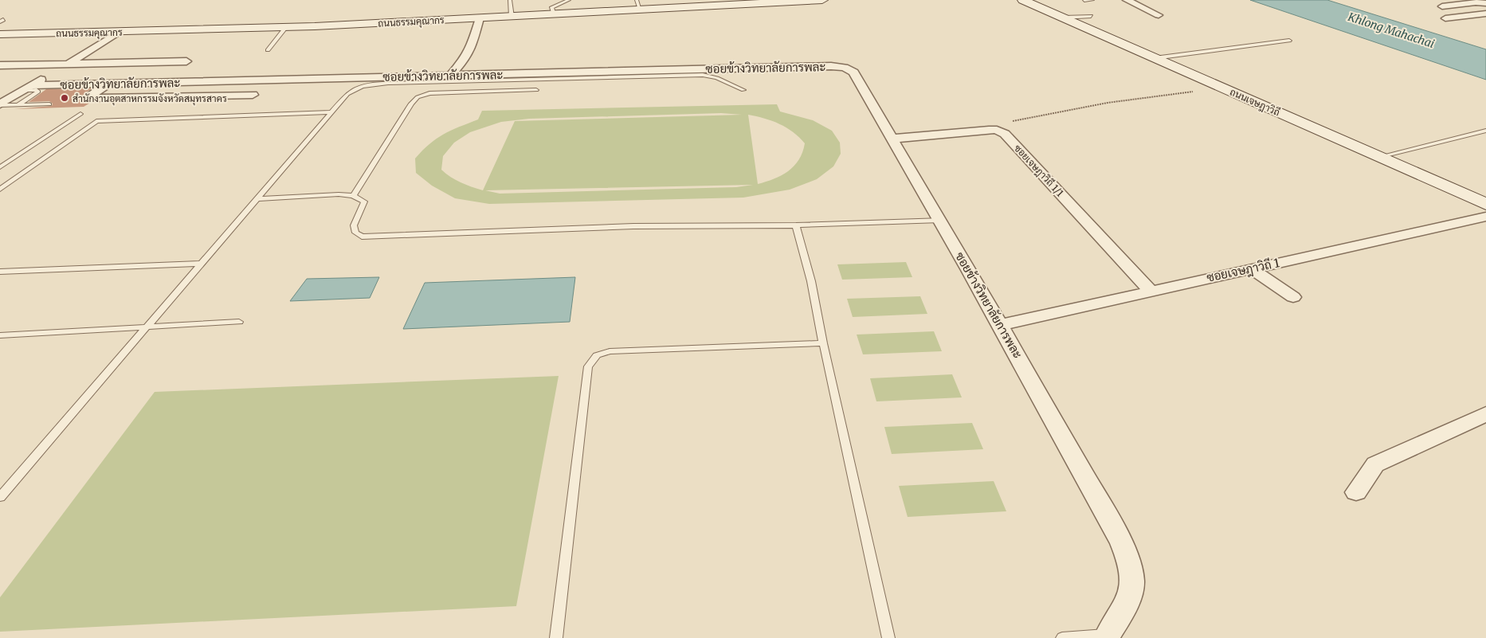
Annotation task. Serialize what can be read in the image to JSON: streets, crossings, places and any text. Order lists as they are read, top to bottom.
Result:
{
  "streets": {
    "street": [
      "ถนนธรรมคุณากร",
      "ซอยข้างวิทยาลัยการพละ",
      "ถนนเจษฎาวิถี",
      "ซอยเจษฎาวิถี 1/1",
      "ซอยเจษฎาวิถี 1"
    ]
  },
  "crossings": [
    ["ซอยข้างวิทยาลัยการพละ", "ซอยเจษฎาวิถี 1/1"],
    ["ซอยข้างวิทยาลัยการพละ", "ซอยเจษฎาวิถี 1"],
    ["ถนนเจษฎาวิถี", "ซอยเจษฎาวิถี 1"],
    ["ซอยเจษฎาวิถี 1/1", "ซอยเจษฎาวิถี 1"]
  ],
  "water": ["Khlong Mahachai"],
  "places": ["สำนักงานอุตสาหกรรมจังหวัดสมุทรสาคร"]
}
